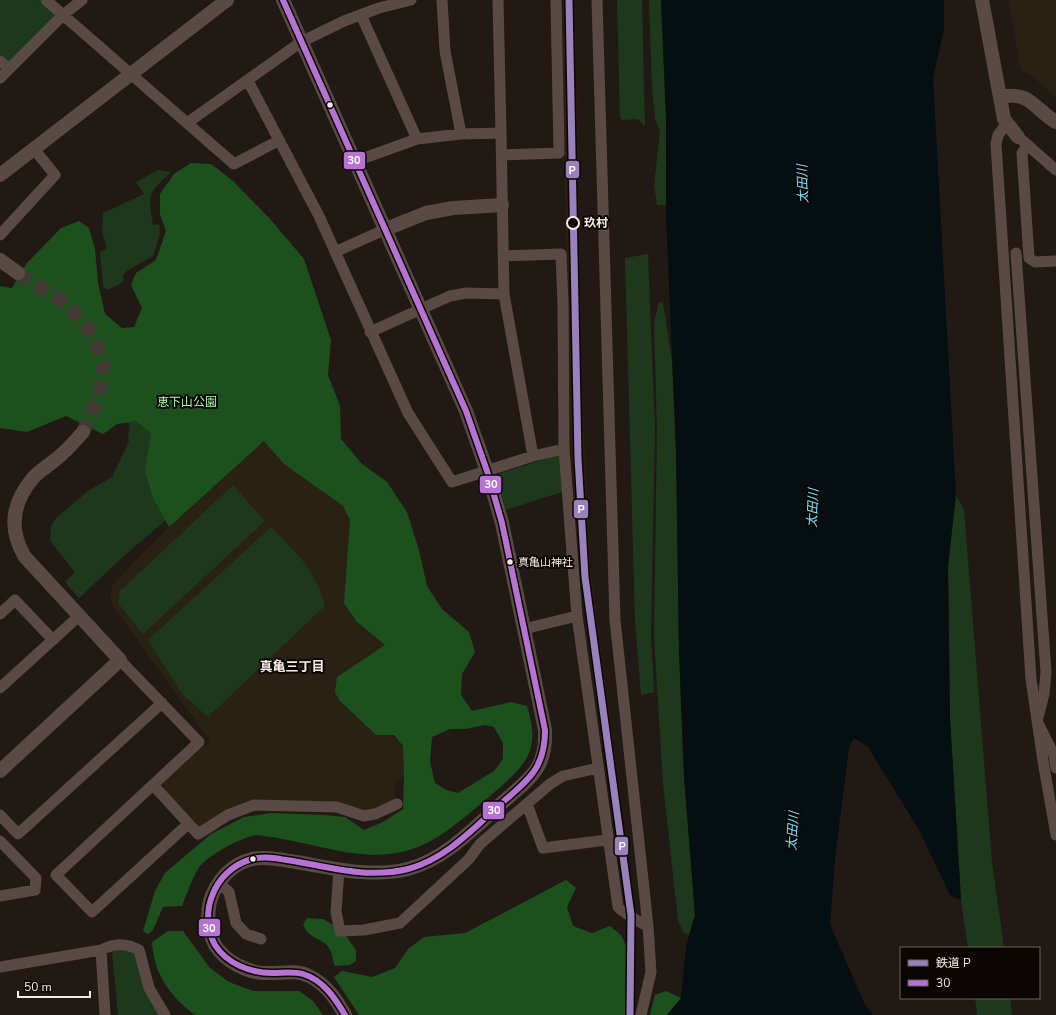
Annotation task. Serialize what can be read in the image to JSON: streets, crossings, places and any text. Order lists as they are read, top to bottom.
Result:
{
  "districts": ["真亀三丁目"],
  "water": ["太田川"],
  "parks": ["恵下山公園"],
  "places": ["玖村", "真亀山神社"],
  "lines": ["rail line P", "transit line 30"],
  "legend": ["鉄道 P", "30"],
  "scale_bar": "50 m"
}
